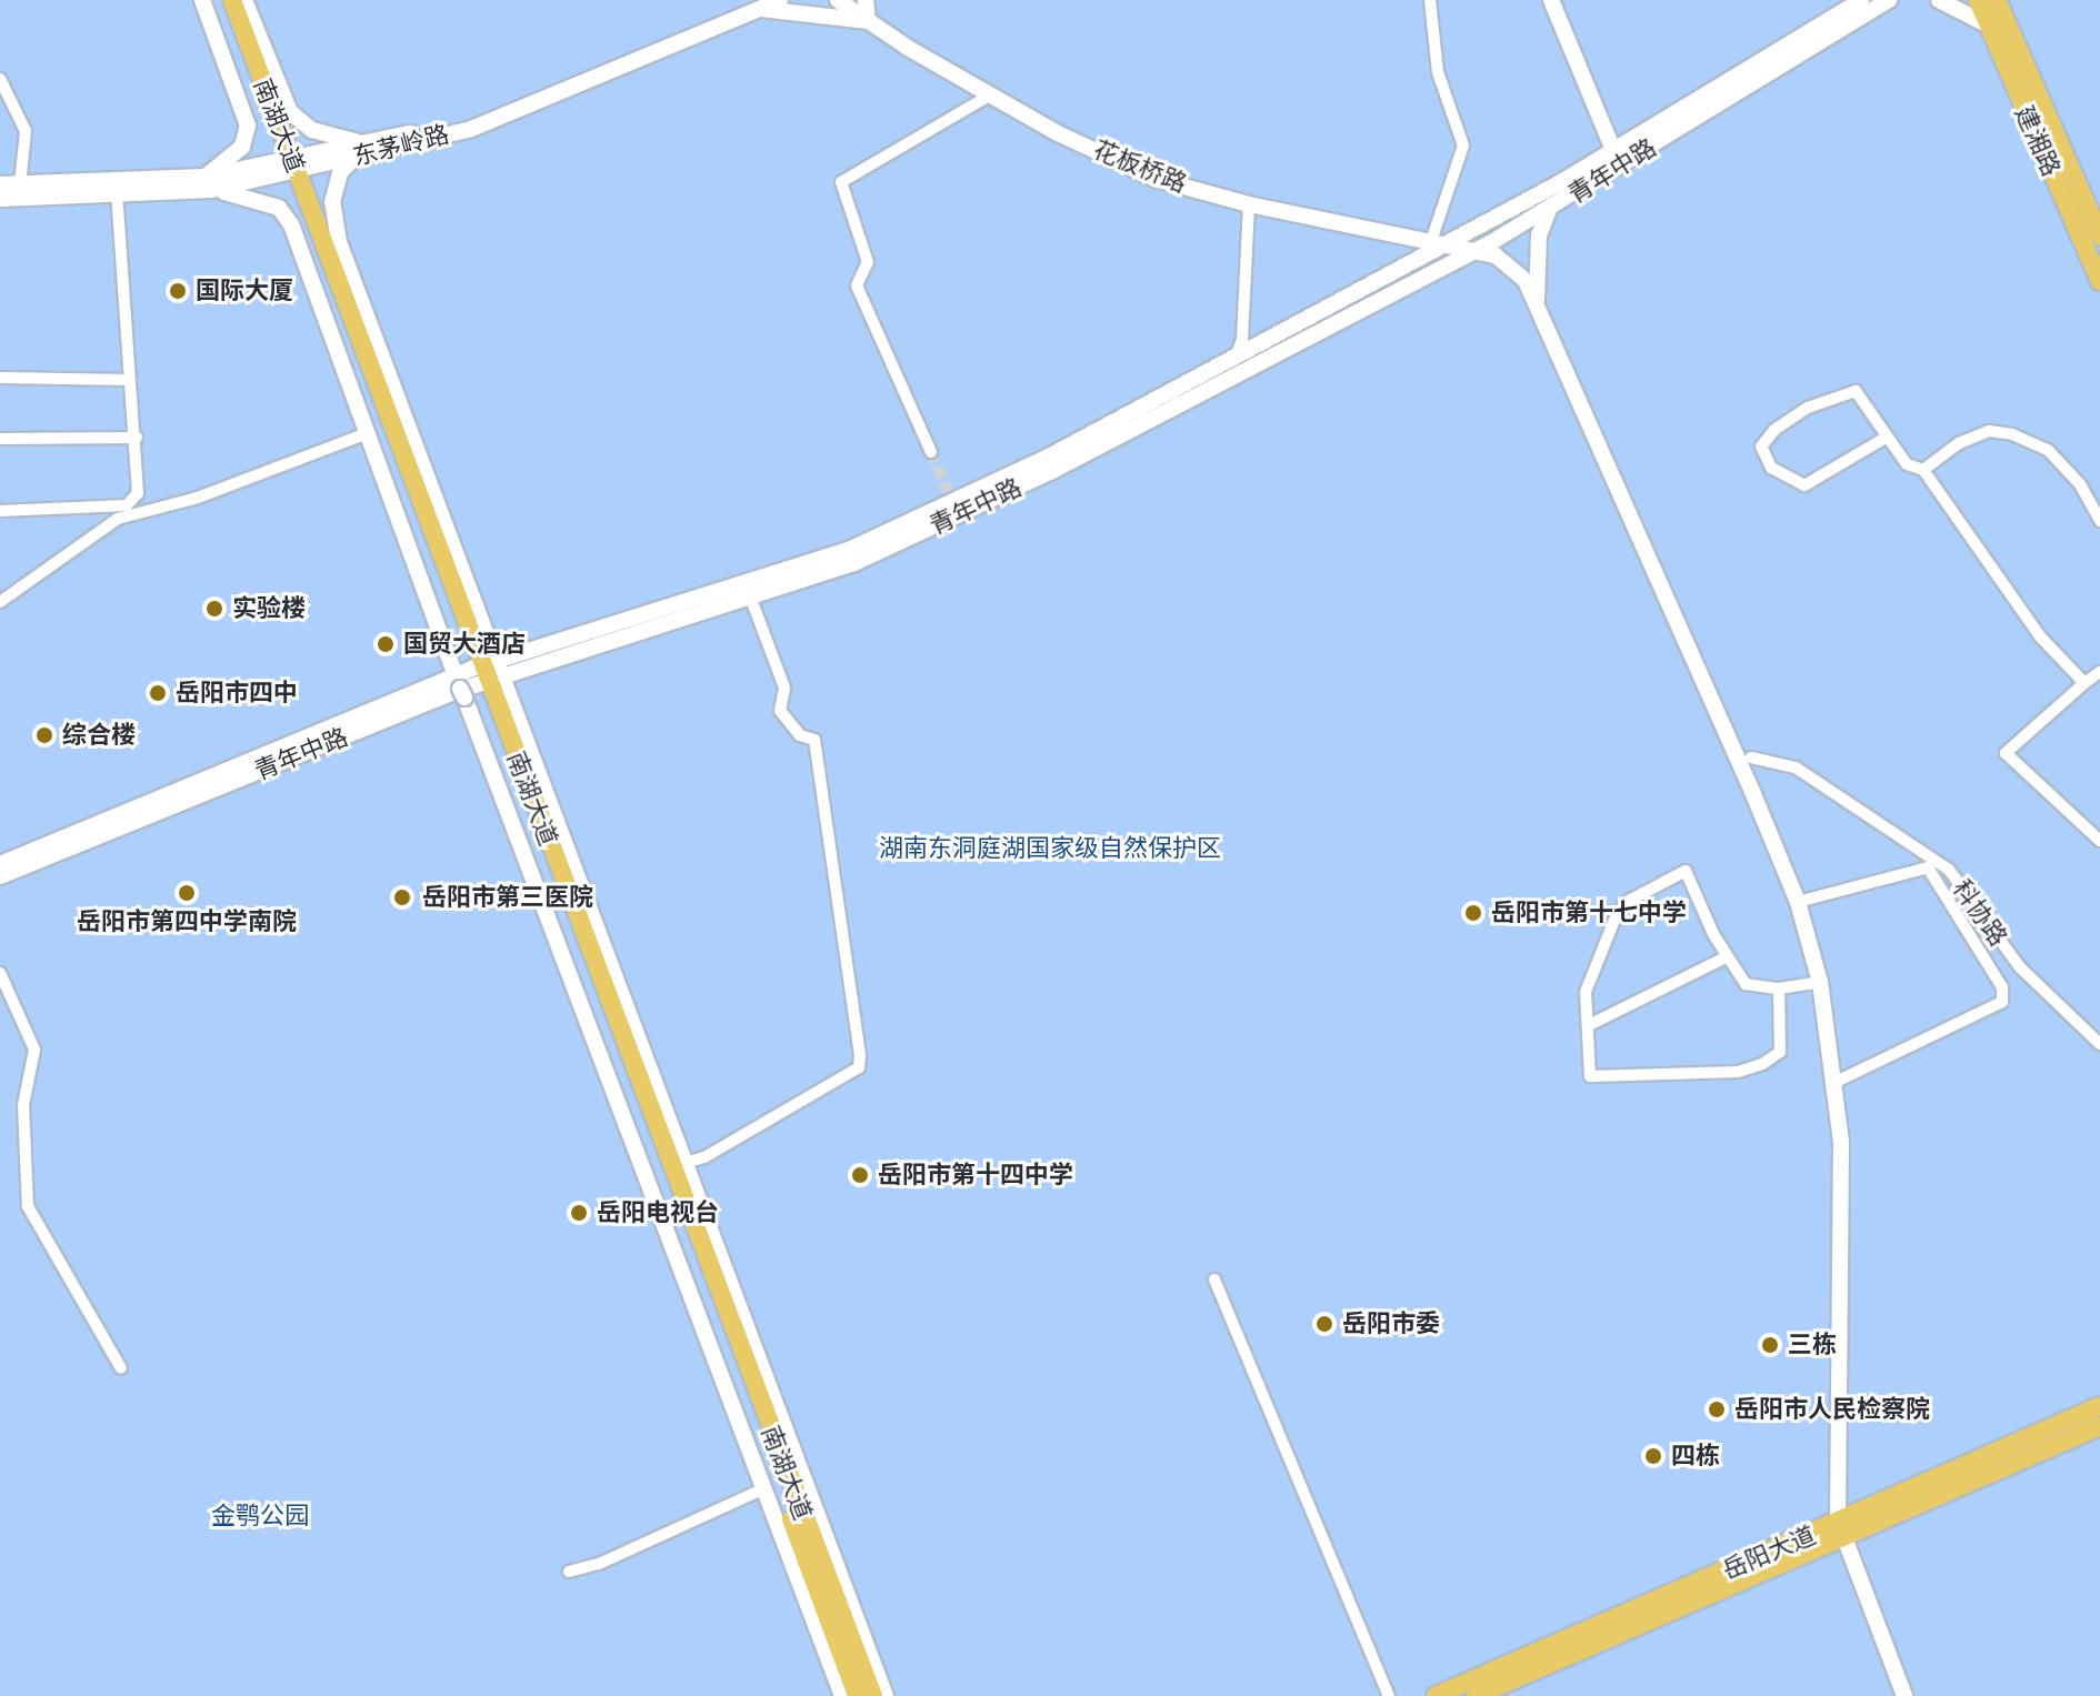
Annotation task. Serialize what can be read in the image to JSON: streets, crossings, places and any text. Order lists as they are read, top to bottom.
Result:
{
  "streets": {
    "main road": [
      "南湖大道",
      "建湘路",
      "东茅岭路",
      "花板桥路",
      "青年中路",
      "岳阳大道"
    ],
    "street": ["科协路"]
  },
  "crossings": [
    ["南湖大道", "东茅岭路"],
    ["南湖大道", "青年中路"],
    ["花板桥路", "青年中路"]
  ],
  "parks": ["湖南东洞庭湖国家级自然保护区", "金鹗公园"],
  "places": [
    "国际大厦",
    "实验楼",
    "国贸大酒店",
    "岳阳市四中",
    "综合楼",
    "岳阳市第四中学南院",
    "岳阳市第三医院",
    "岳阳市第十七中学",
    "岳阳市第十四中学",
    "岳阳电视台",
    "岳阳市委",
    "三栋",
    "岳阳市人民检察院",
    "四栋"
  ]
}
